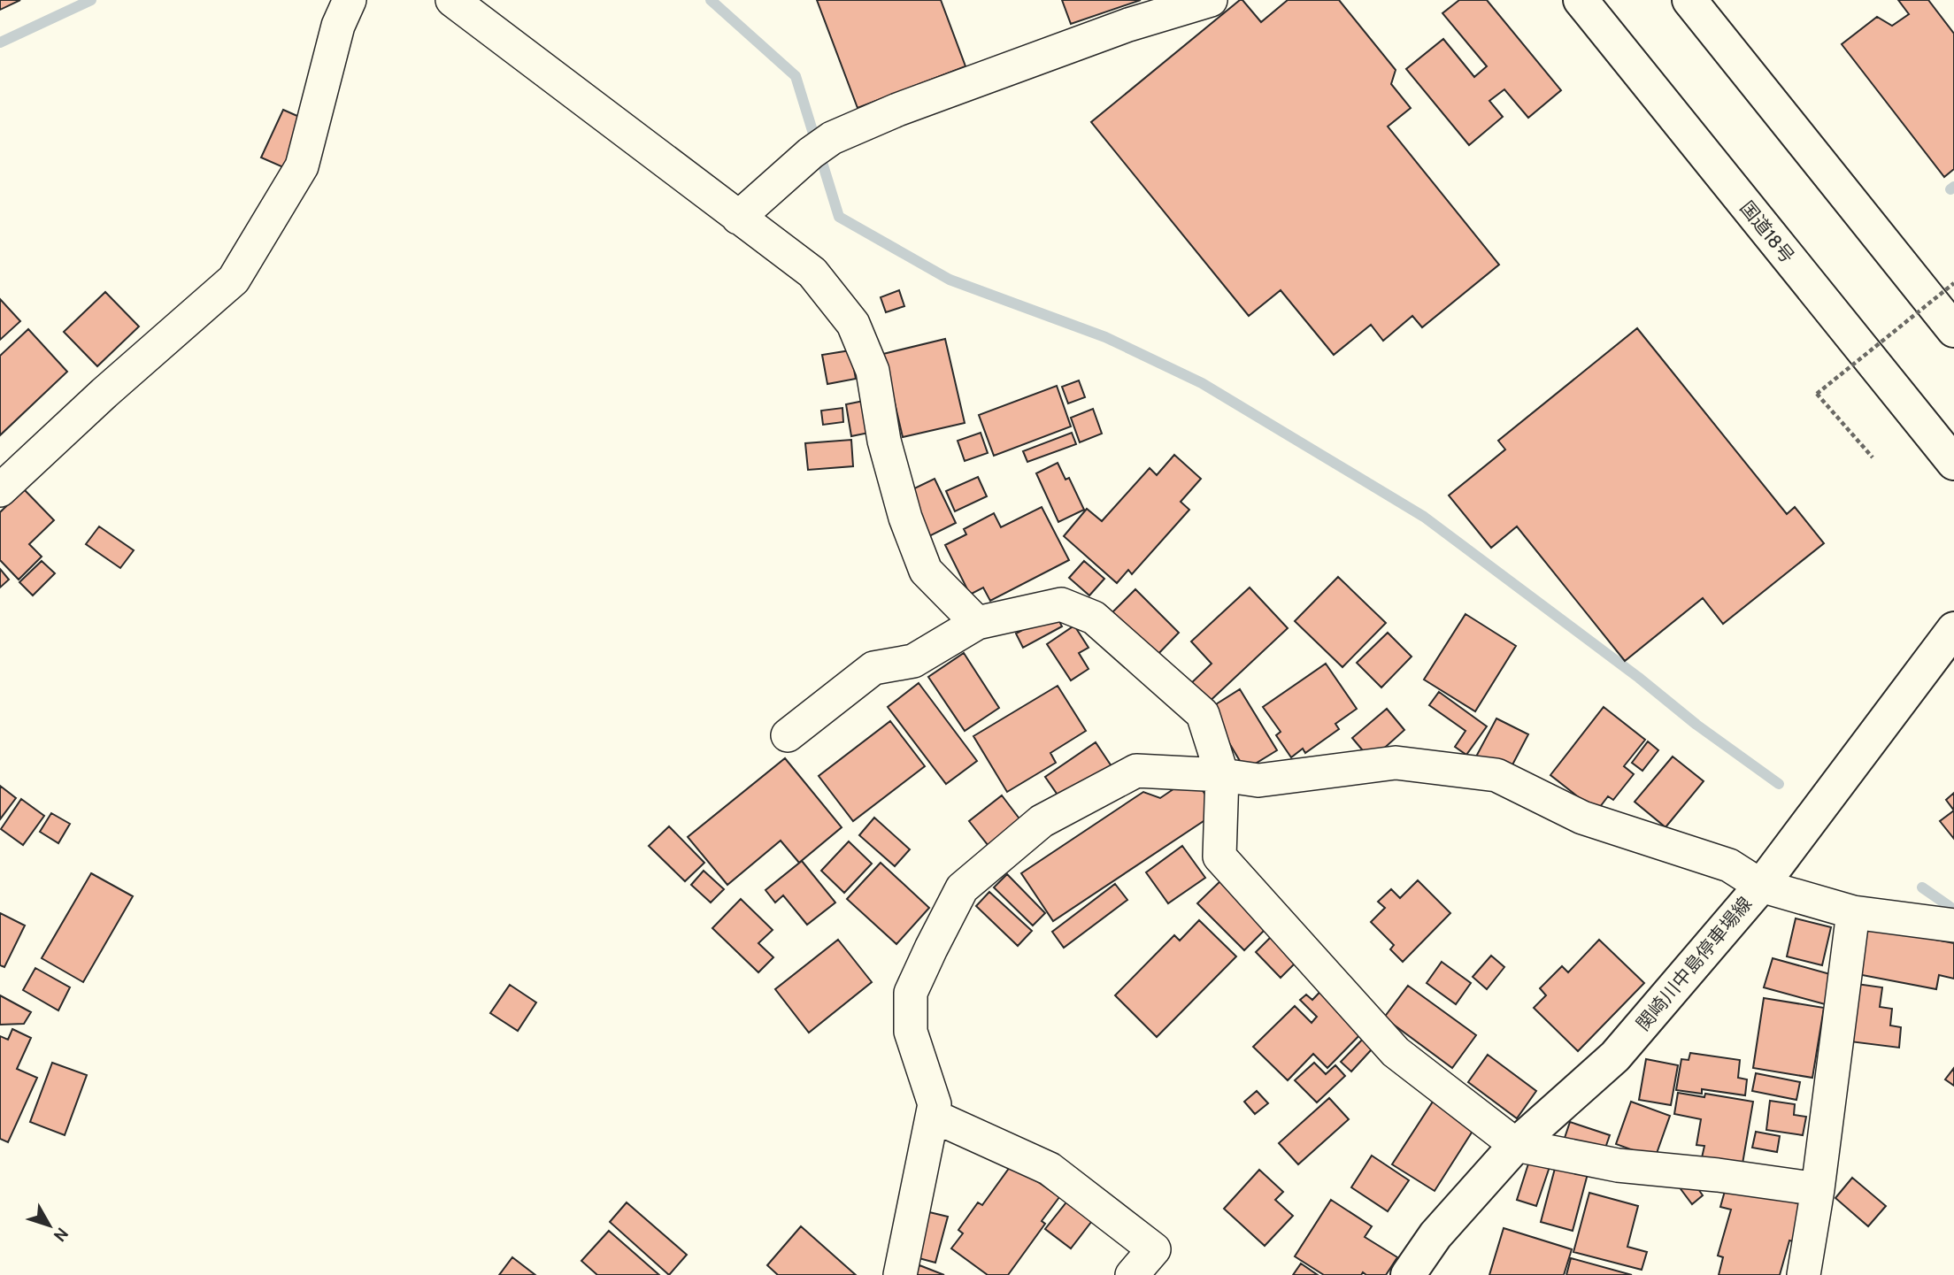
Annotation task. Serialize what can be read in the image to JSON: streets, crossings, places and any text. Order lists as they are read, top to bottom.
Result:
{
  "streets": {
    "main road": ["国道18号", "関崎川中島停車場線"]
  },
  "north": "bottom right"
}
